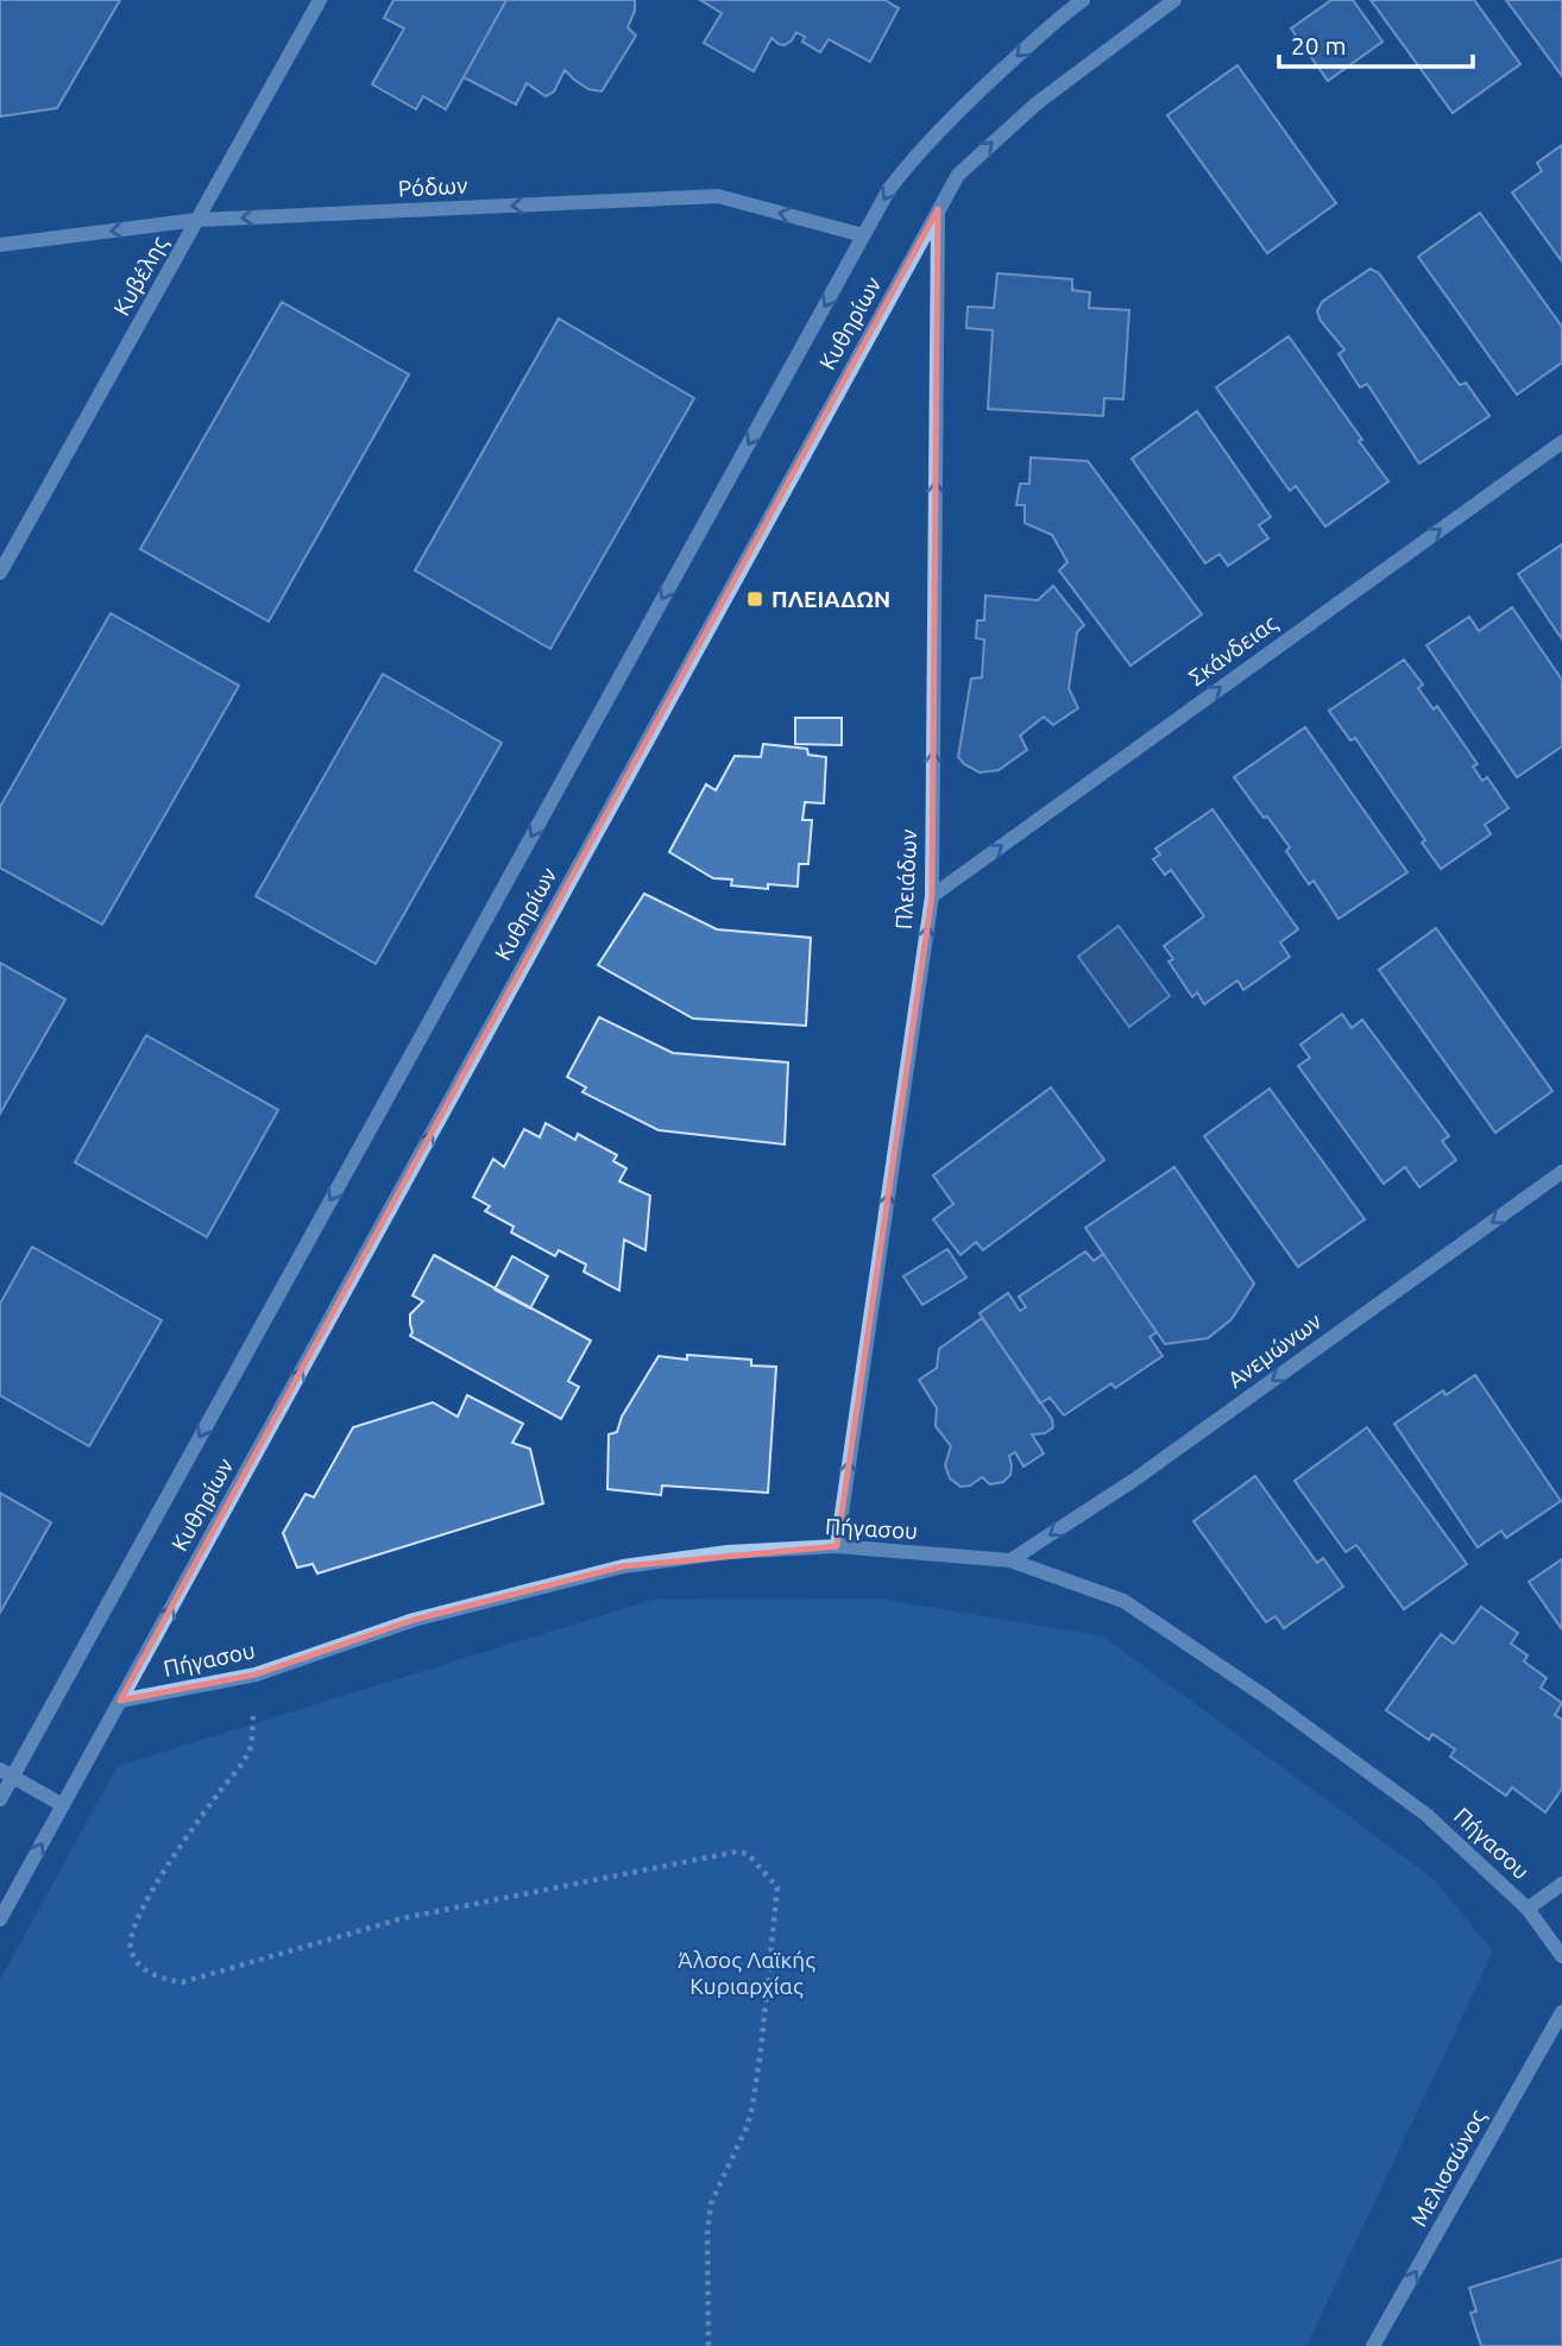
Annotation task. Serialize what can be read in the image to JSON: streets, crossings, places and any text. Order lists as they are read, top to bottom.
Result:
{
  "streets": {
    "street": [
      "Ρόδων",
      "Κυβέλης",
      "Κυθηρίων",
      "Σκάνδειας",
      "Πλειάδων",
      "Ανεμώνων",
      "Πήγασου",
      "Μελισσώνος"
    ]
  },
  "crossings": [
    ["Ρόδων", "Κυβέλης"],
    ["Ρόδων", "Κυθηρίων"],
    ["Κυθηρίων", "Πλειάδων"],
    ["Κυθηρίων", "Πήγασου"],
    ["Σκάνδειας", "Πλειάδων"],
    ["Πλειάδων", "Πήγασου"],
    ["Ανεμώνων", "Πήγασου"]
  ],
  "one_way": [
    "Ρόδων",
    "Σκάνδειας",
    "Πλειάδων",
    "Ανεμώνων",
    "Μελισσώνος"
  ],
  "parks": ["Άλσος Λαϊκής Κυριαρχίας"],
  "places": {
    "transit": ["ΠΛΕΙΑΔΩΝ"]
  },
  "scale_bar": "20 m"
}
